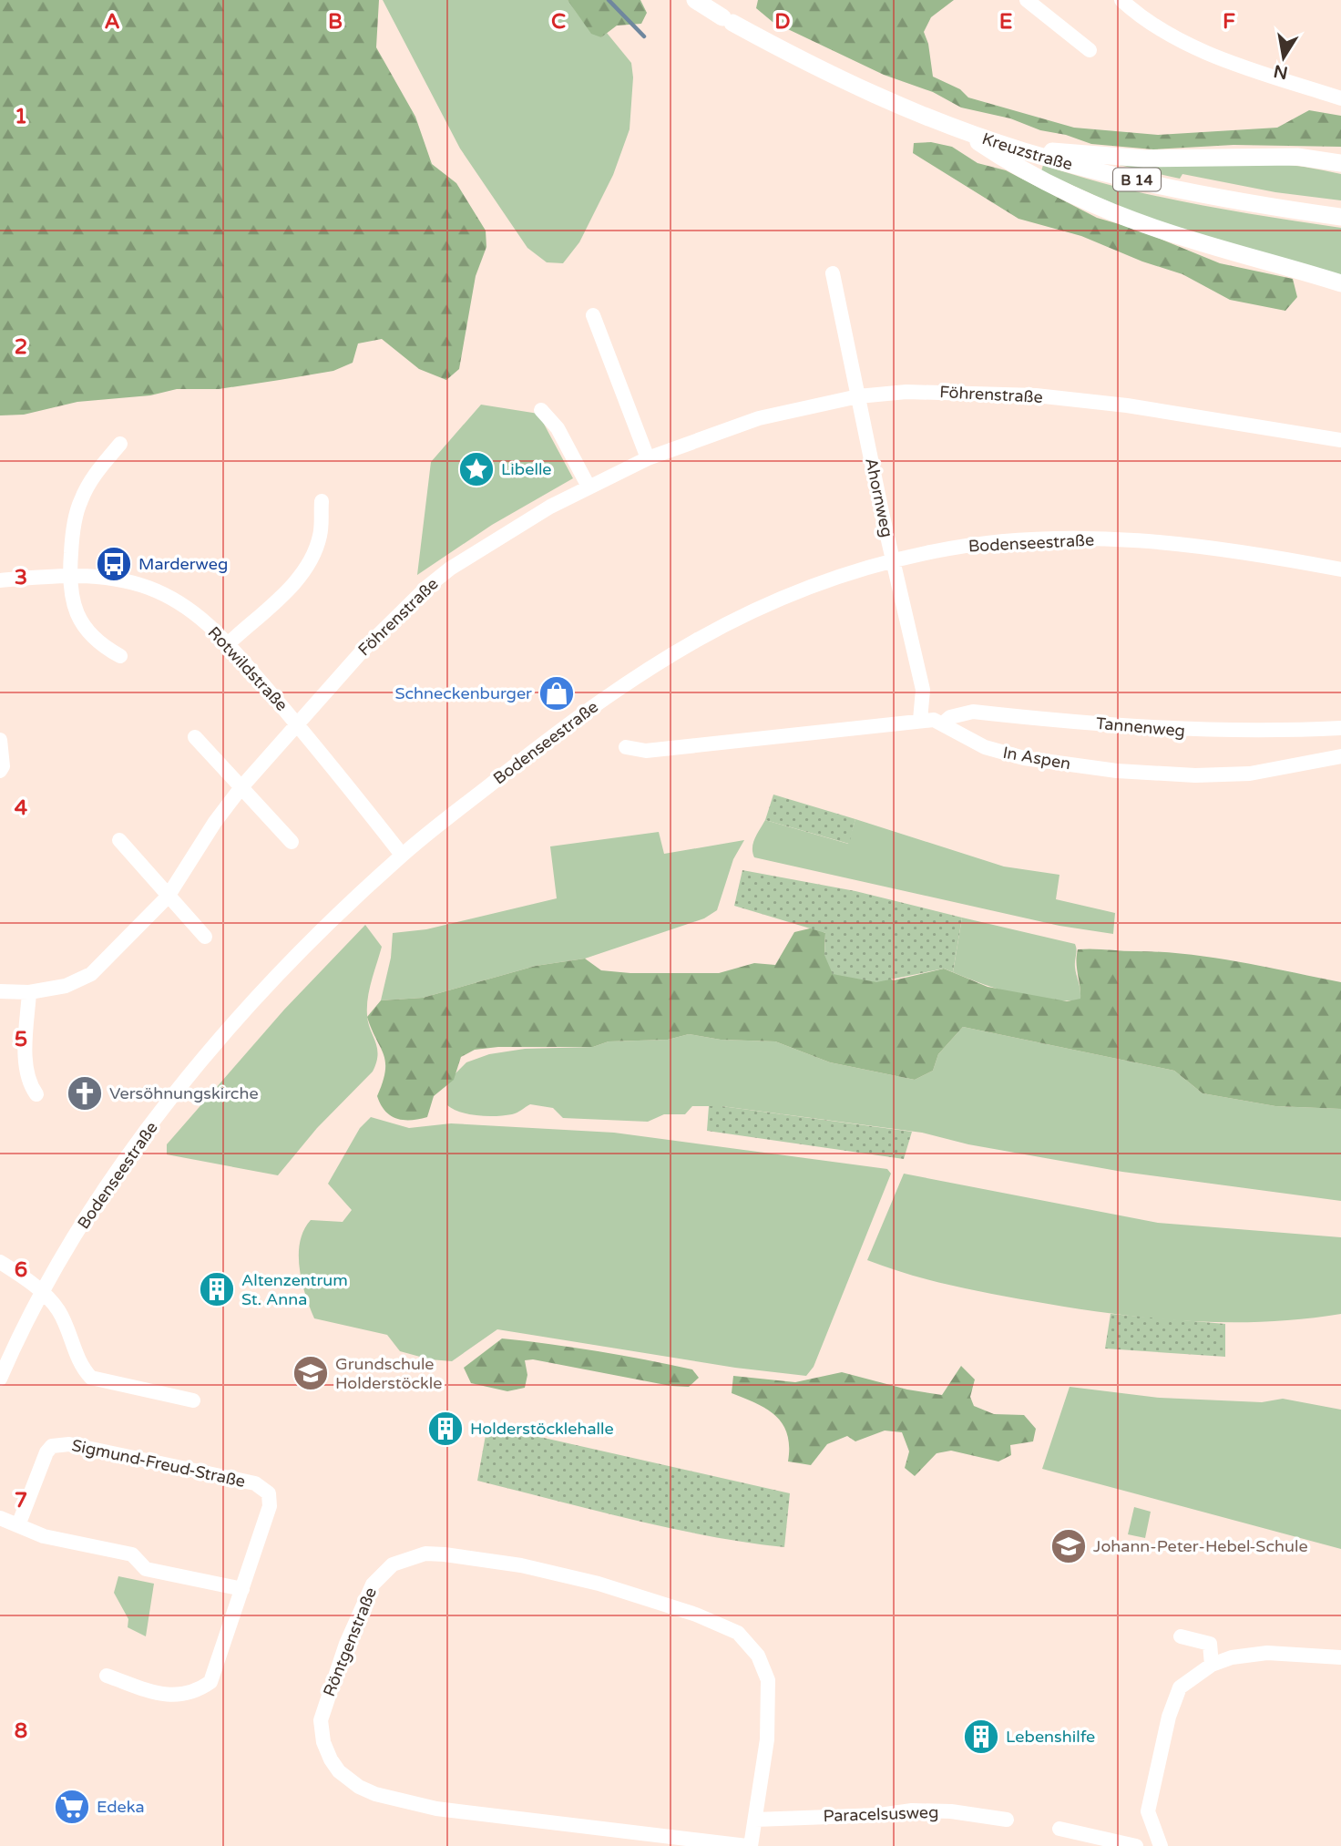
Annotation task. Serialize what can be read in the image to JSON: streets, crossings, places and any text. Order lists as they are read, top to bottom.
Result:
{
  "streets": {
    "main road": ["Kreuzstraße", "B 14"],
    "street": [
      "Föhrenstraße",
      "Ahornweg",
      "Bodenseestraße",
      "Rotwildstraße",
      "Tannenweg",
      "In Aspen",
      "Sigmund-Freud-Straße",
      "Röntgenstraße",
      "Paracelsusweg"
    ]
  },
  "crossings": [
    ["Föhrenstraße", "Ahornweg"],
    ["Föhrenstraße", "Rotwildstraße"],
    ["Ahornweg", "Bodenseestraße"],
    ["Ahornweg", "In Aspen"],
    ["Bodenseestraße", "Rotwildstraße"],
    ["Tannenweg", "In Aspen"],
    ["Röntgenstraße", "Paracelsusweg"]
  ],
  "places": {
    "place": ["Libelle"],
    "bus stop": ["Marderweg"],
    "shop": ["Schneckenburger"],
    "church": ["Versöhnungskirche"],
    "building": ["Altenzentrum St. Anna", "Holderstöcklehalle", "Lebenshilfe"],
    "school or university": ["Grundschule Holderstöckle", "Johann-Peter-Hebel-Schule"],
    "supermarket": ["Edeka"]
  },
  "north": "bottom",
  "grid": {
    "columns": [
      "A",
      "B",
      "C",
      "D",
      "E",
      "F"
    ],
    "rows": [
      "1",
      "2",
      "3",
      "4",
      "5",
      "6",
      "7",
      "8"
    ]
  }
}
